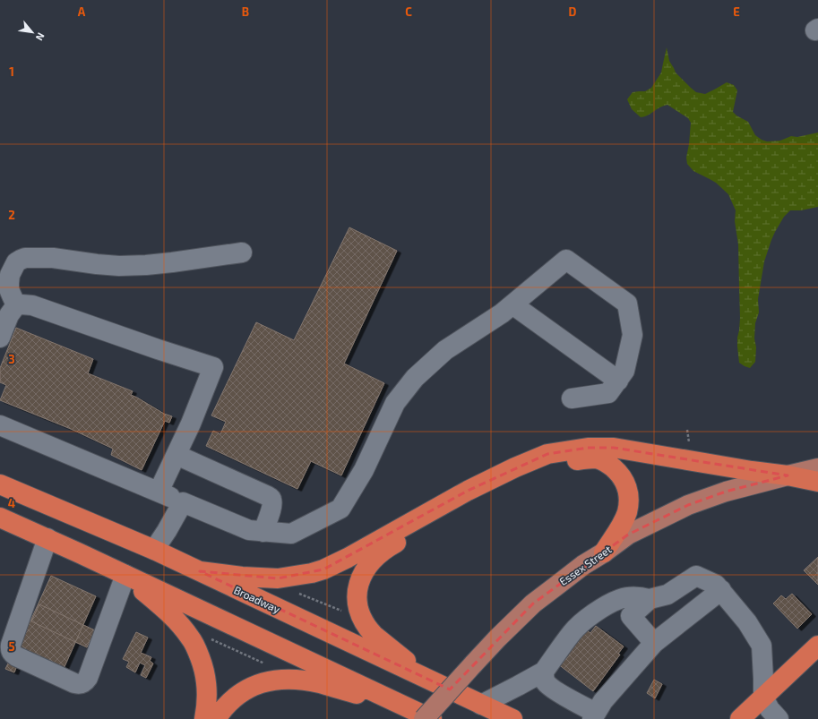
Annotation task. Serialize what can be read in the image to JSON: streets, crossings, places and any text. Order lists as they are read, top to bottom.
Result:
{
  "streets": {
    "highway": ["Broadway"],
    "main road": ["Essex Street"]
  },
  "north": "bottom right",
  "grid": {
    "columns": [
      "A",
      "B",
      "C",
      "D",
      "E"
    ],
    "rows": [
      "1",
      "2",
      "3",
      "4",
      "5"
    ]
  }
}
